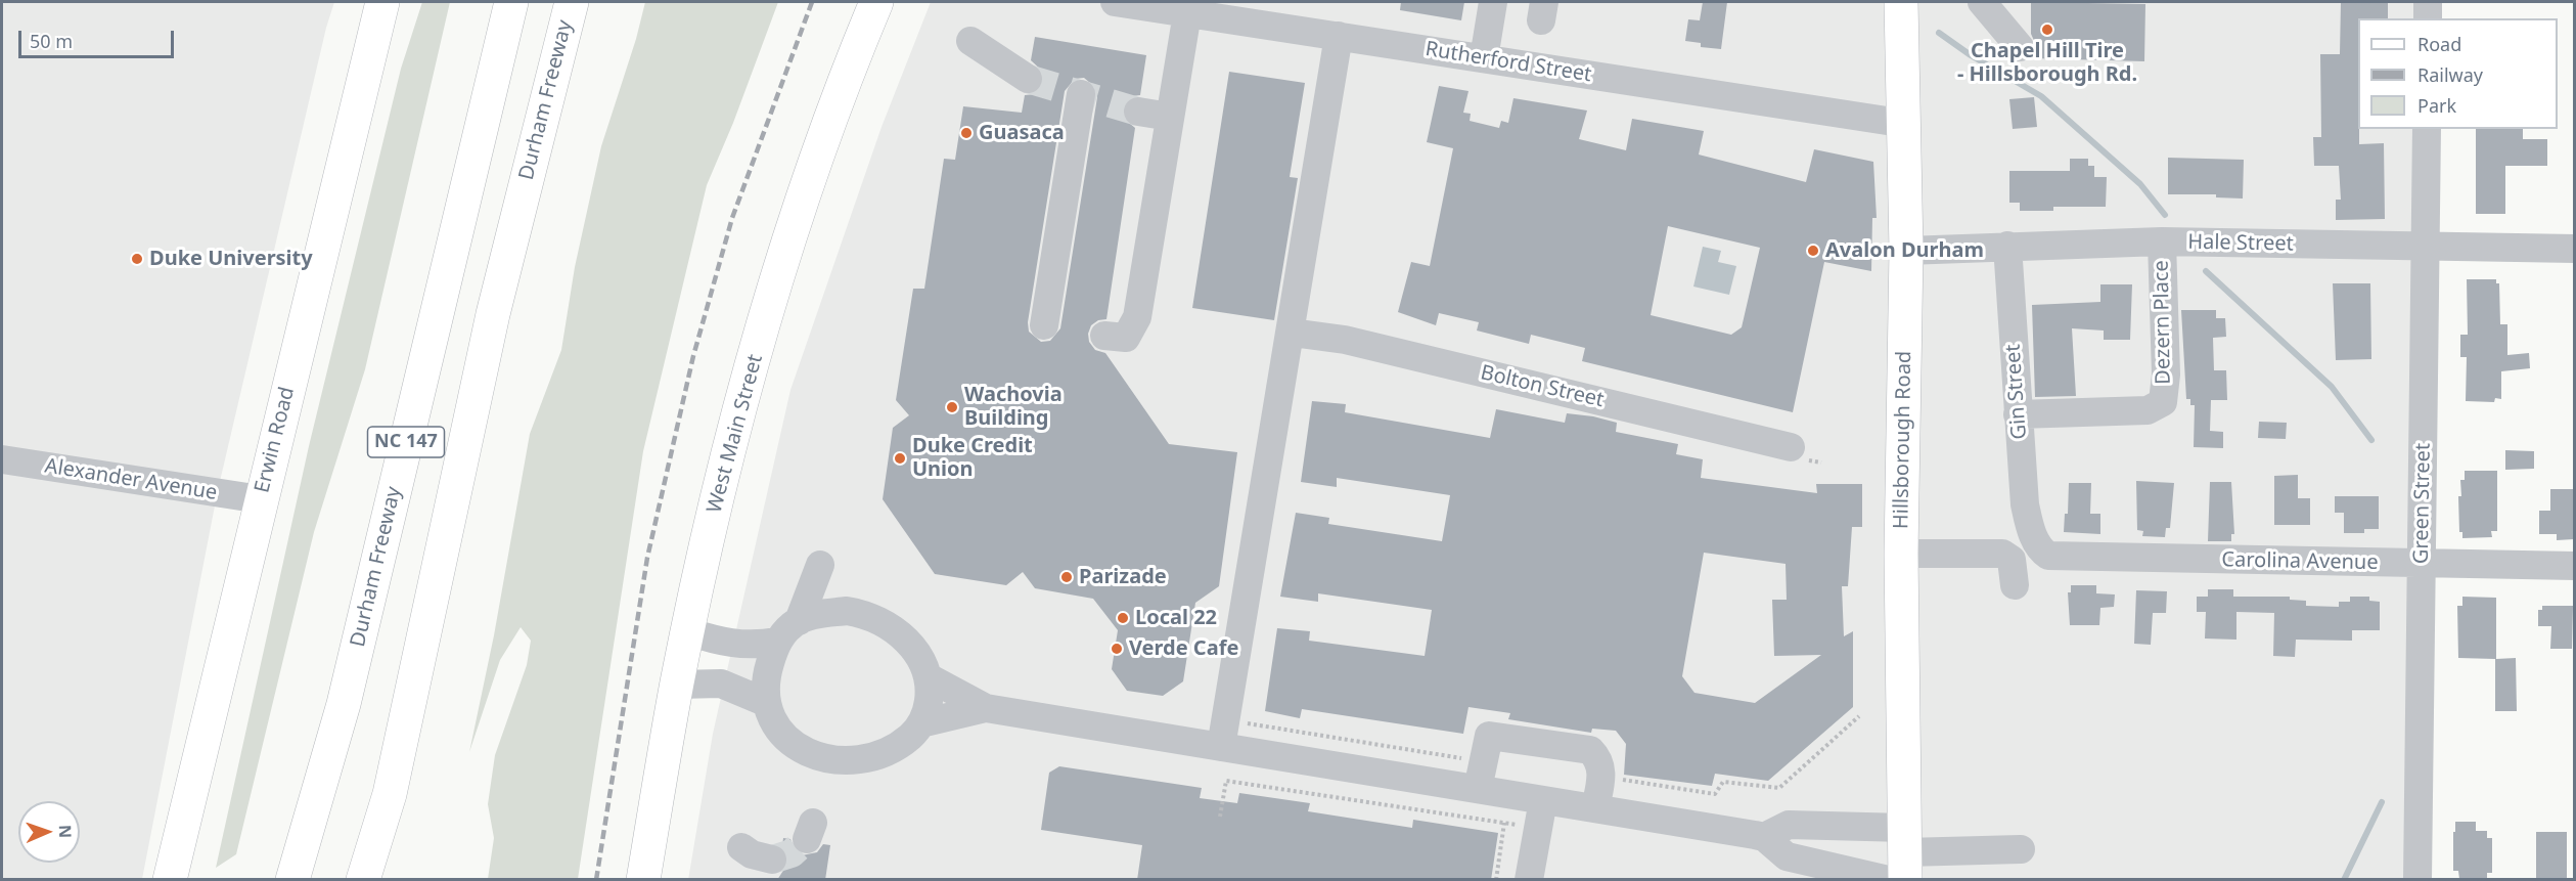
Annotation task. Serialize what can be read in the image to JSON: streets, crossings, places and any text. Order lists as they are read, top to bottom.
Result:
{
  "streets": {
    "main road": [
      "Durham Freeway",
      "West Main Street",
      "Erwin Road",
      "Hillsborough Road",
      "NC 147"
    ],
    "street": [
      "Rutherford Street",
      "Hale Street",
      "Dezern Place",
      "Bolton Street",
      "Gin Street",
      "Alexander Avenue",
      "Green Street",
      "Carolina Avenue"
    ]
  },
  "crossings": [
    ["Rutherford Street", "Hillsborough Road"],
    ["Hale Street", "Dezern Place"],
    ["Hale Street", "Gin Street"],
    ["Hale Street", "Hillsborough Road"],
    ["Hale Street", "Green Street"],
    ["Dezern Place", "Gin Street"],
    ["Gin Street", "Carolina Avenue"],
    ["Erwin Road", "Alexander Avenue"],
    ["Green Street", "Carolina Avenue"]
  ],
  "places": [
    "Chapel Hill Tire - Hillsborough Rd.",
    "Guasaca",
    "Avalon Durham",
    "Duke University",
    "Wachovia Building",
    "Duke Credit Union",
    "Parizade",
    "Local 22",
    "Verde Cafe"
  ],
  "legend": ["Road", "Railway", "Park"],
  "scale_bar": "50 m",
  "north": "right"
}
